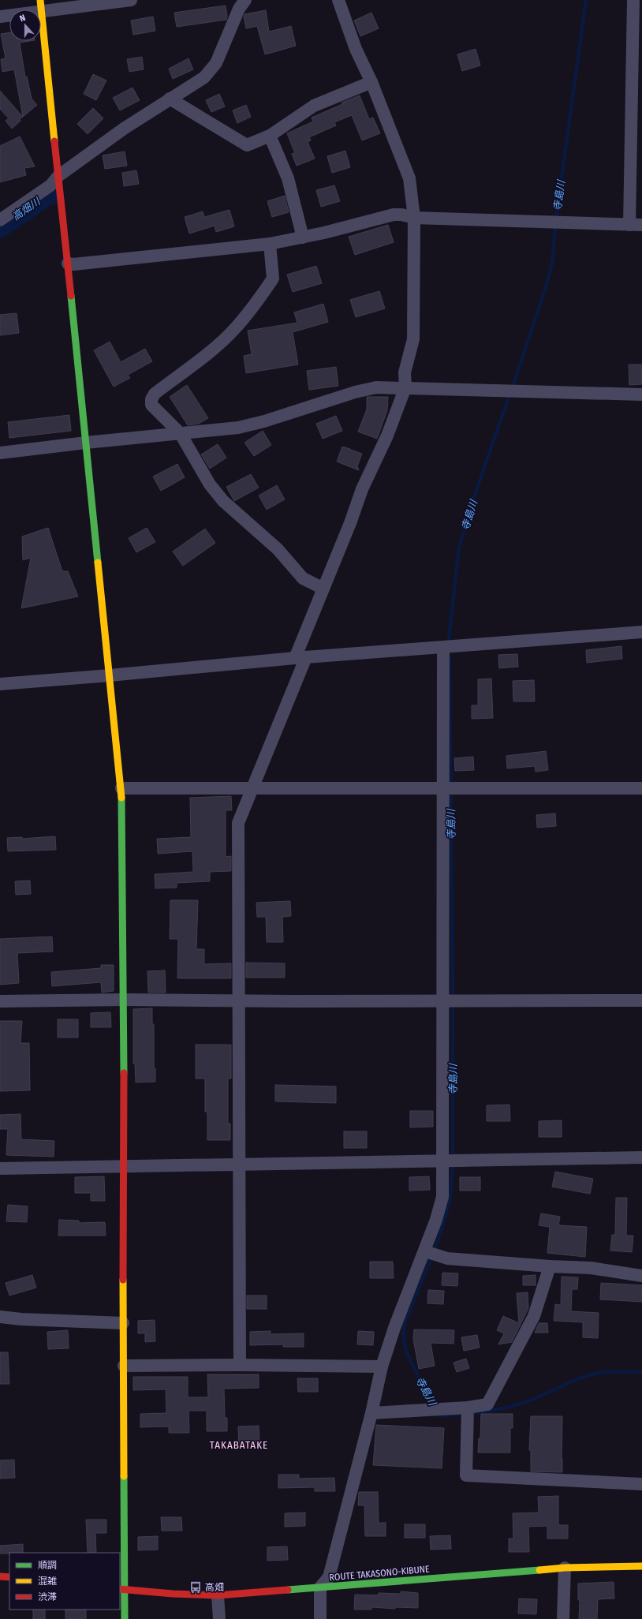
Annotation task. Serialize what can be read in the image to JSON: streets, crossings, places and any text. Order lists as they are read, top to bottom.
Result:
{
  "streets": {
    "street": ["ROUTE TAKASONO-KIBUNE"]
  },
  "districts": ["TAKABATAKE"],
  "water": ["寺島川", "高畑川"],
  "places": {
    "bus stop": ["高畑"]
  },
  "legend": ["順調", "混雑", "渋滞"],
  "north": "top"
}
